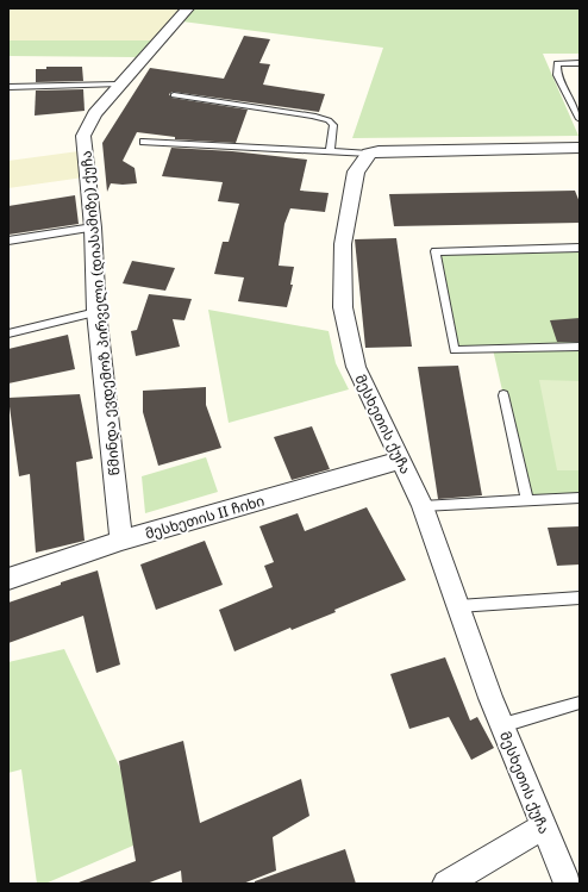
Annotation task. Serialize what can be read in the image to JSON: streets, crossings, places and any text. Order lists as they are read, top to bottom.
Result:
{
  "streets": {
    "street": ["წმინდა ევდემოზ პირველი (დიასამიზე) ქუჩა", "მესხეთის ქუჩა", "მესხეთის II ჩიხი"]
  },
  "crossings": [
    ["წმინდა ევდემოზ პირველი (დიასამიზე) ქუჩა", "მესხეთის II ჩიხი"],
    ["მესხეთის ქუჩა", "მესხეთის II ჩიხი"]
  ]
}
